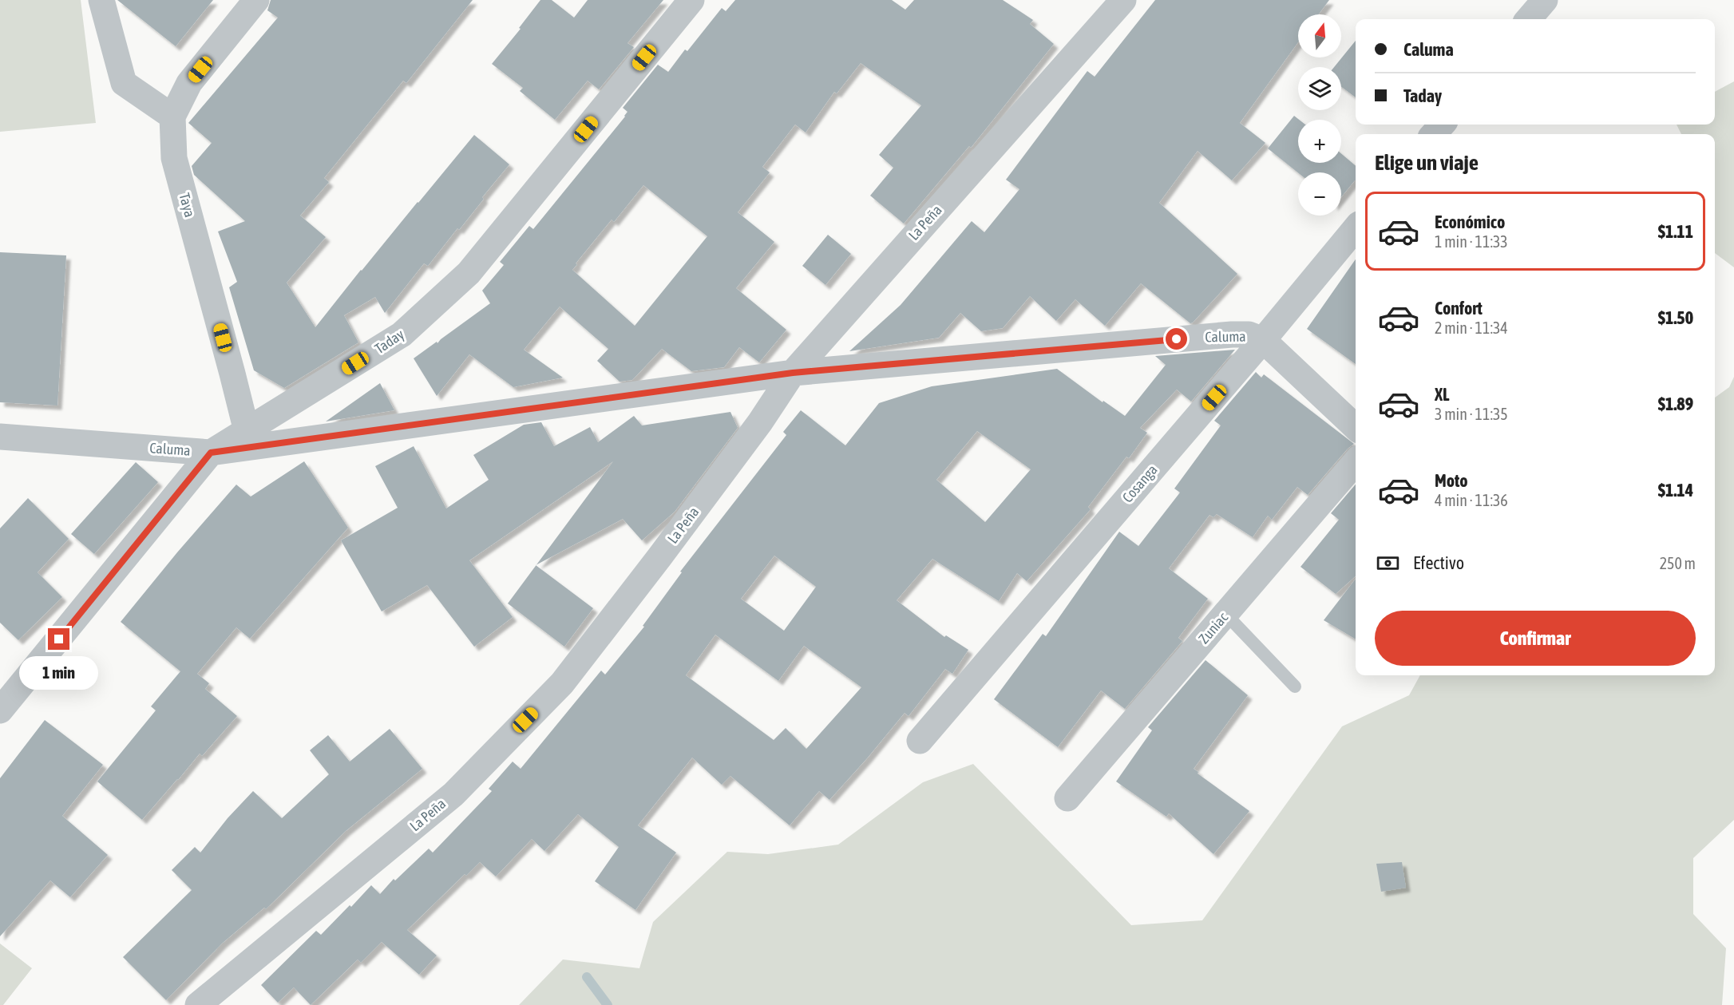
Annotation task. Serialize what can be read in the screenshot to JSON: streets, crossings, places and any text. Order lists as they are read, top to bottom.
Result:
{
  "streets": {
    "street": [
      "Taya",
      "La Peña",
      "Caluma",
      "Taday",
      "Cosanga",
      "Zuniac"
    ]
  },
  "crossings": [
    ["Taya", "Taday"],
    ["La Peña", "Caluma"],
    ["Caluma", "Taday"],
    ["Caluma", "Cosanga"]
  ],
  "north": "top",
  "page": {
    "map_buttons": ["+", "−"],
    "banner": ["Caluma", "Taday"],
    "heading": "Elige un viaje",
    "list": [
      {
        "name": "Económico",
        "note": "1 min · 11:33",
        "value": "$1.11"
      },
      {
        "name": "Confort",
        "note": "2 min · 11:34",
        "value": "$1.50"
      },
      {
        "name": "XL",
        "note": "3 min · 11:35",
        "value": "$1.89"
      },
      {
        "name": "Moto",
        "note": "4 min · 11:36",
        "value": "$1.14"
      }
    ],
    "pay": ["Efectivo", "250 m"],
    "buttons": "Confirmar",
    "bubble": "1 min"
  }
}
